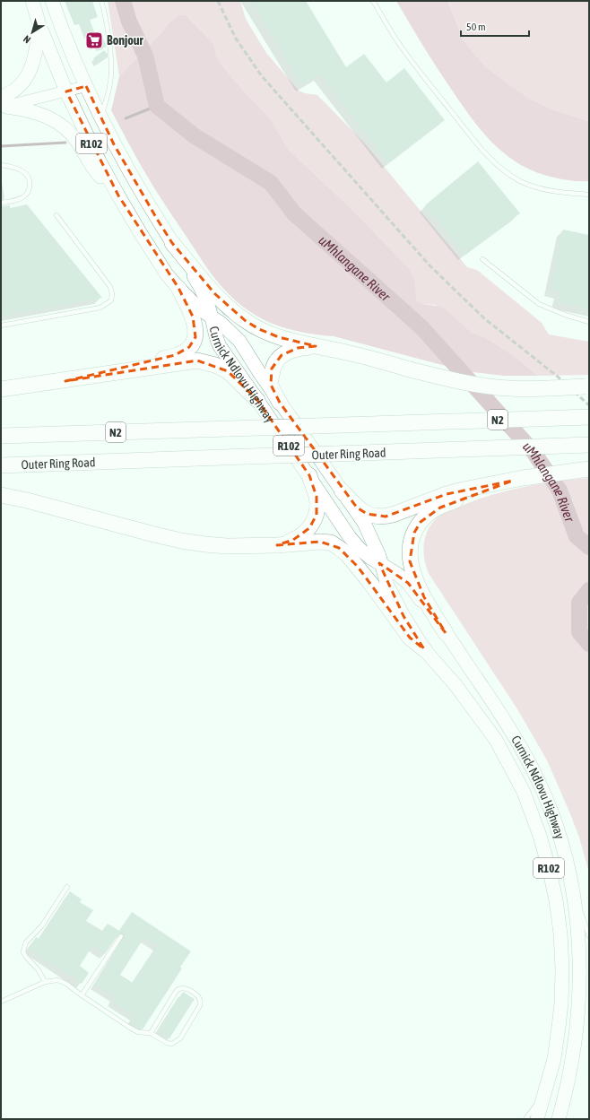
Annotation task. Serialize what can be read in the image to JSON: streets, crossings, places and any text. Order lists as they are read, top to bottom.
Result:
{
  "streets": {
    "highway": ["N2", "Outer Ring Road"],
    "main road": ["R102", "Curnick Ndlovu Highway"]
  },
  "crossings": [
    ["R102", "Curnick Ndlovu Highway"]
  ],
  "water": ["uMhlangane River"],
  "places": {
    "supermarket": ["Bonjour"]
  },
  "scale_bar": "50 m",
  "north": "bottom left"
}
